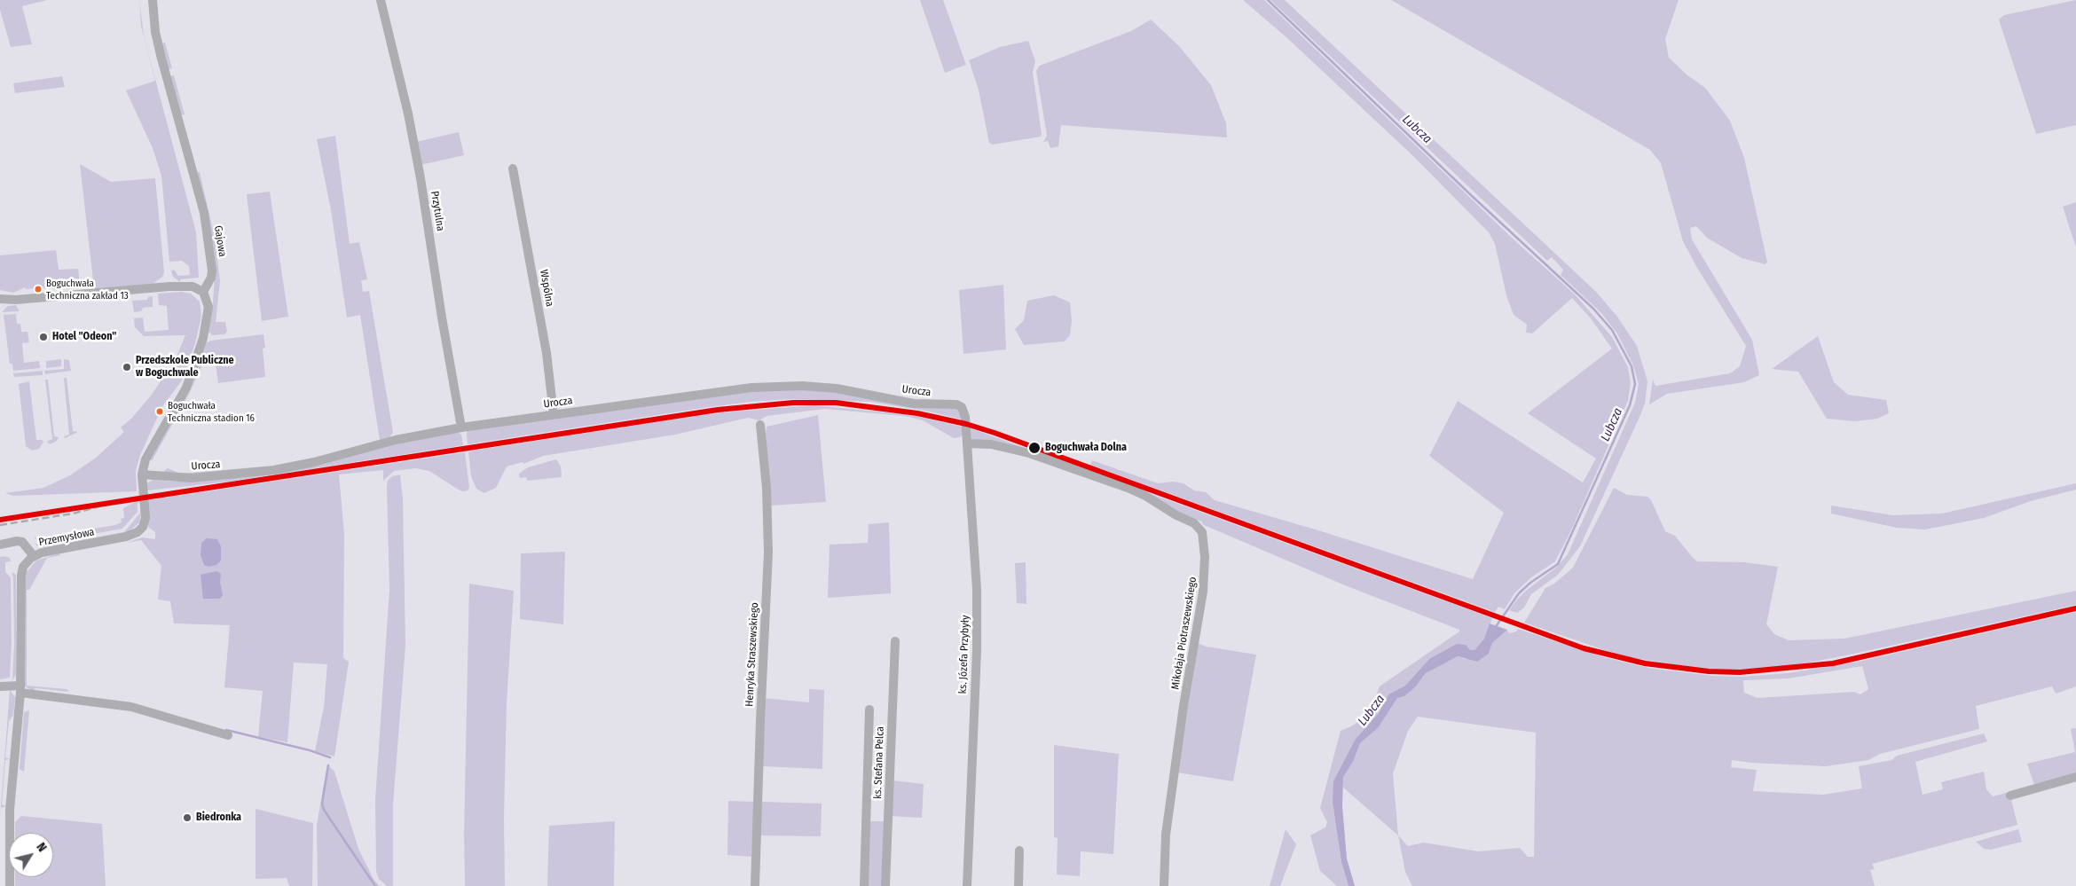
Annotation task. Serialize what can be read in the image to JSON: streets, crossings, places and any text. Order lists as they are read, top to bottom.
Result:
{
  "streets": {
    "street": [
      "Przytulna",
      "Gajowa",
      "Wspólna",
      "Urocza",
      "Przemysłowa",
      "Mikołaja Piotraszewskiego",
      "Henryka Straszewskiego",
      "ks. Józefa Przybyły",
      "ks. Stefana Pelca"
    ]
  },
  "crossings": [
    ["Przytulna", "Urocza"],
    ["Wspólna", "Urocza"],
    ["Urocza", "Przemysłowa"],
    ["Urocza", "ks. Józefa Przybyły"],
    ["Mikołaja Piotraszewskiego", "ks. Józefa Przybyły"]
  ],
  "water": ["Lubcza"],
  "places": [
    "Boguchwała Techniczna zakład 13",
    "Hotel \"Odeon\"",
    "Przedszkole Publiczne w Boguchwale",
    "Boguchwała Techniczna stadion 16",
    "Boguchwała Dolna",
    "Biedronka"
  ],
  "north": "top right"
}
